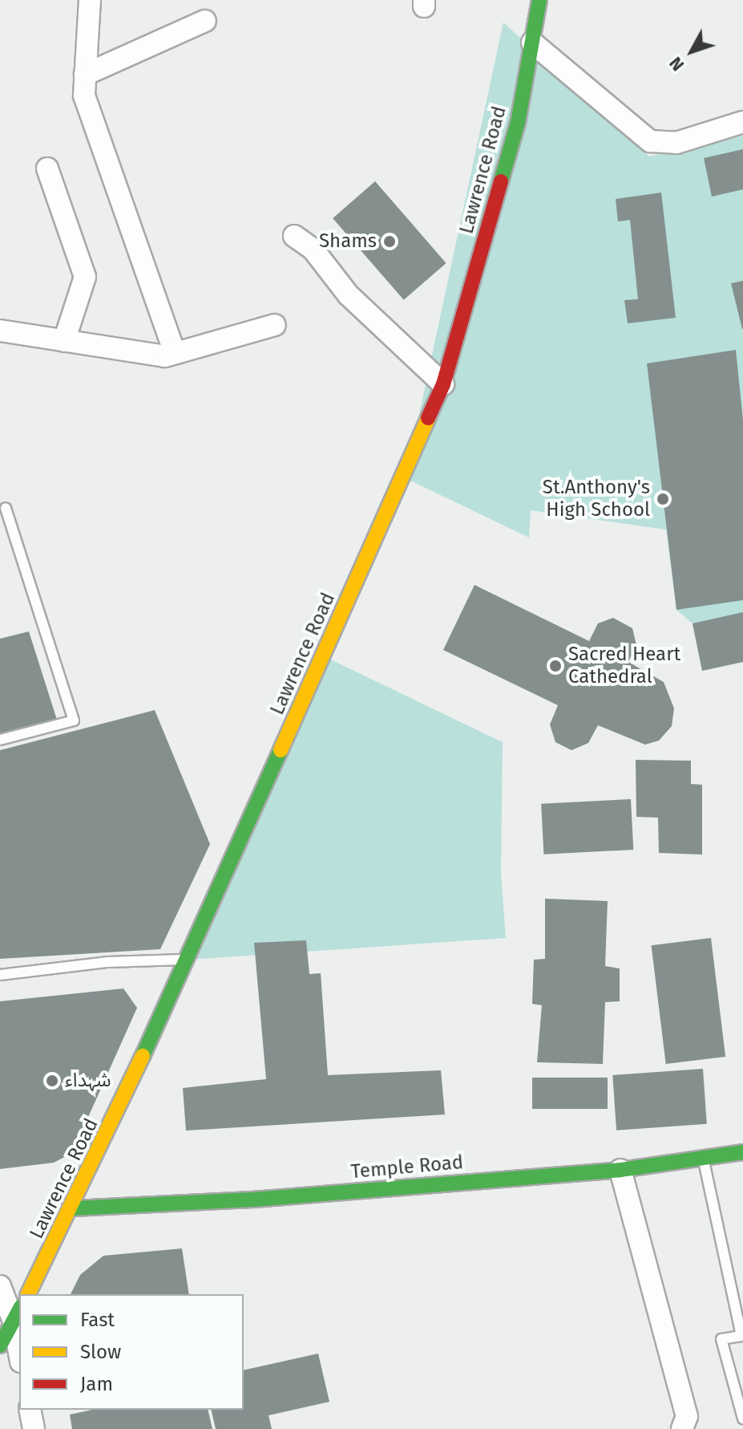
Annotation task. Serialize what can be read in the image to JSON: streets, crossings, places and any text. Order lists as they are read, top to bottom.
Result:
{
  "streets": {
    "main road": ["Lawrence Road", "Temple Road"]
  },
  "crossings": [
    ["Lawrence Road", "Temple Road"]
  ],
  "places": [
    "Shams",
    "St.Anthony's High School",
    "Sacred Heart Cathedral",
    "شہداء"
  ],
  "legend": ["Fast", "Slow", "Jam"],
  "north": "bottom left"
}
